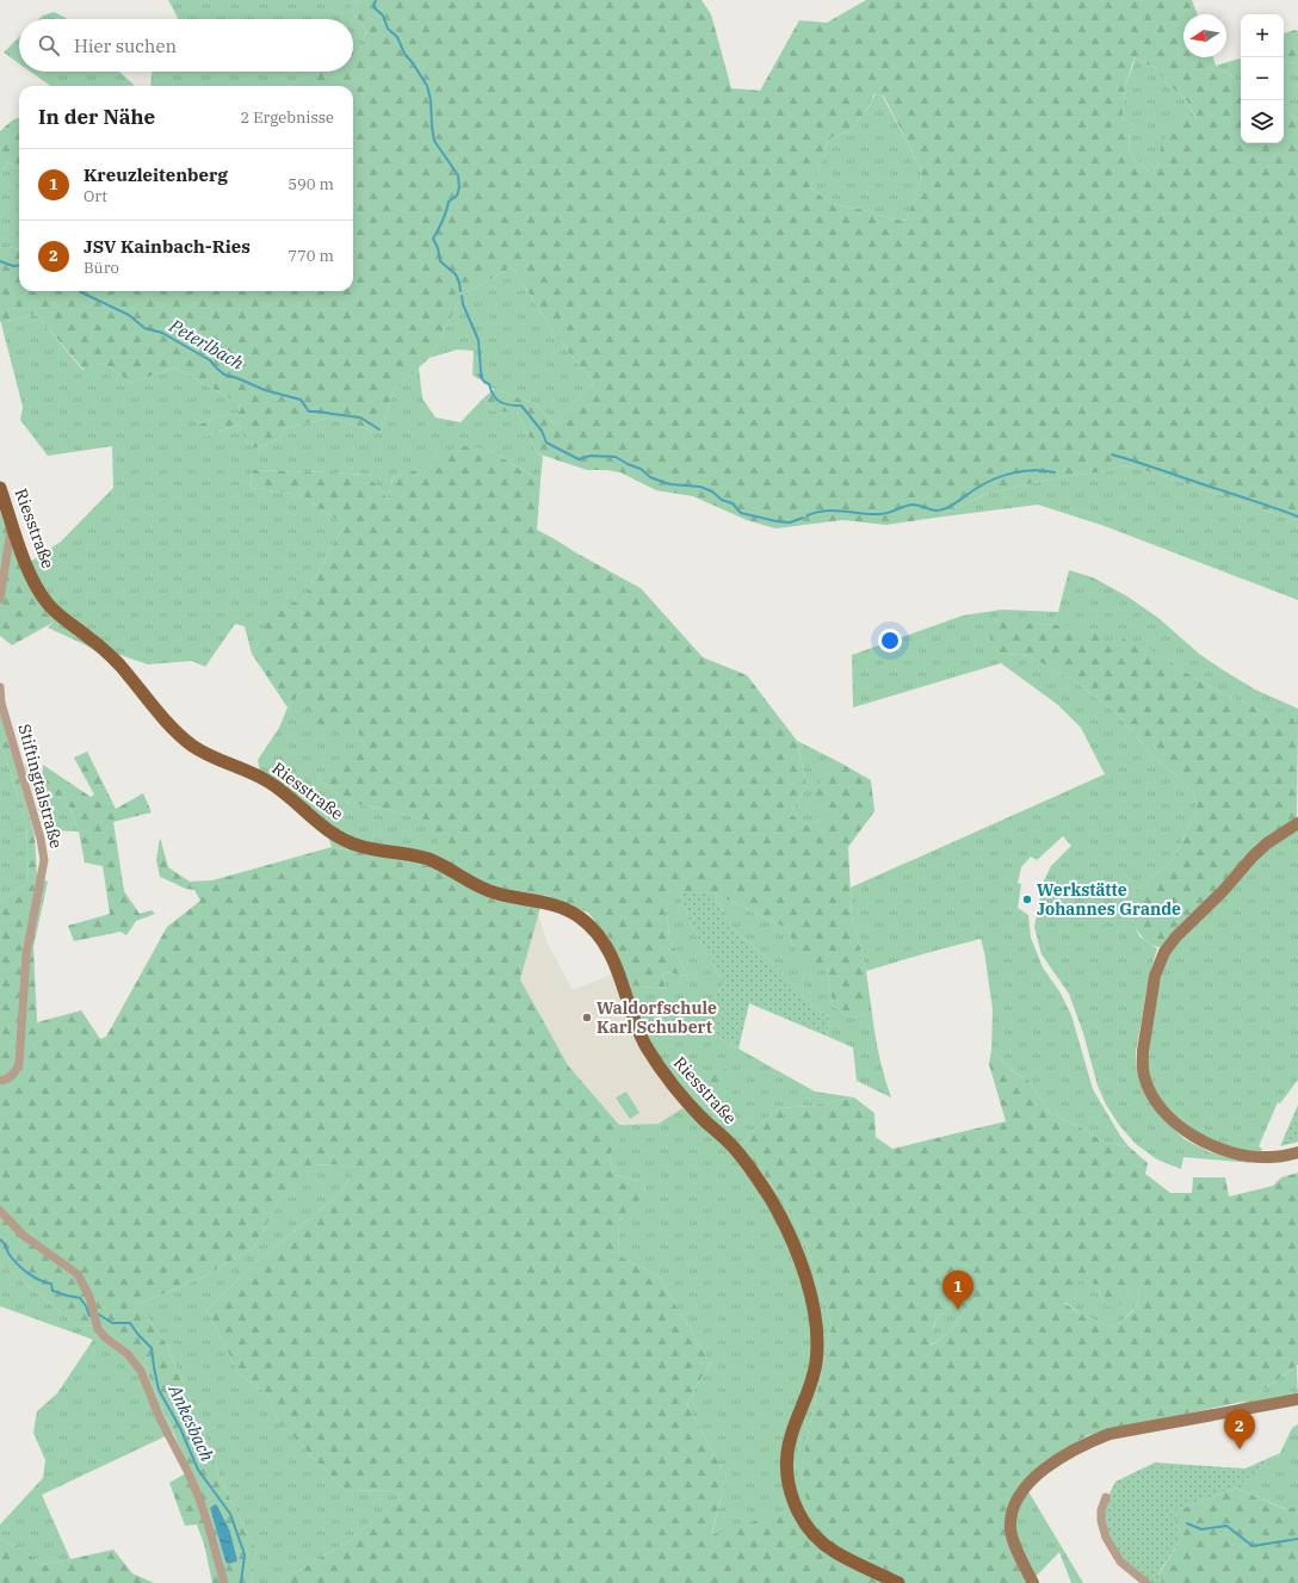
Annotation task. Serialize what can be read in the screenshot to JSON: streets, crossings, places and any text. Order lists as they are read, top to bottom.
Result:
{
  "streets": {
    "main road": ["Riesstraße"],
    "street": ["Stiftingtalstraße"]
  },
  "water": ["Peterlbach", "Ankesbach"],
  "places": ["Werkstätte Johannes Grande", "Waldorfschule Karl Schubert"],
  "north": "left",
  "page": {
    "map_buttons": ["+", "−"],
    "search": "Hier suchen",
    "heading": ["In der Nähe", "2 Ergebnisse"],
    "list": [
      {
        "mark": "1",
        "name": "Kreuzleitenberg",
        "note": "Ort",
        "value": "590 m"
      },
      {
        "mark": "2",
        "name": "JSV Kainbach-Ries",
        "note": "Büro",
        "value": "770 m"
      }
    ],
    "pins": ["1", "2"]
  }
}
